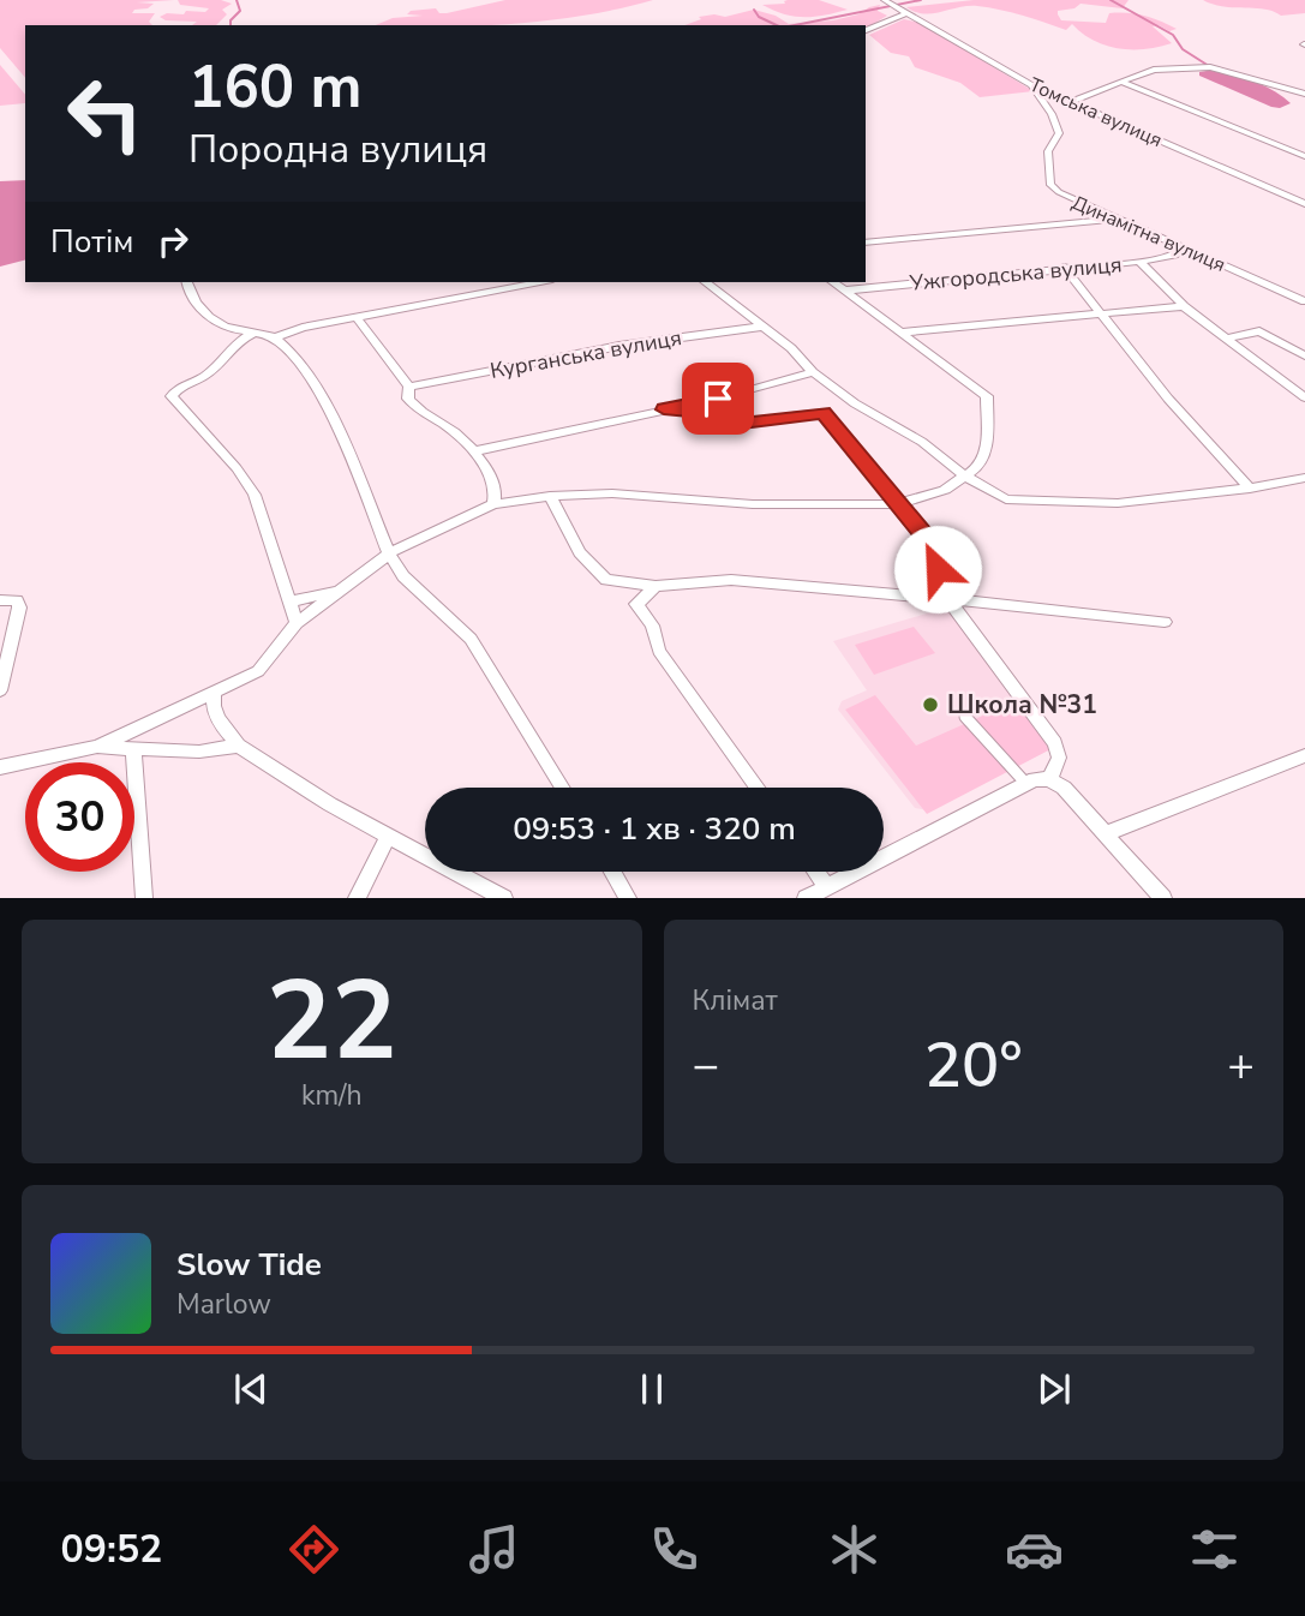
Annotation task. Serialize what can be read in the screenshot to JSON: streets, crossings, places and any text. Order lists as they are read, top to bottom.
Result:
{
  "streets": {
    "street": [
      "Томська вулиця",
      "Динамітна вулиця",
      "Ужгородська вулиця",
      "Курганська вулиця"
    ]
  },
  "crossings": [
    ["Томська вулиця", "Динамітна вулиця"],
    ["Динамітна вулиця", "Ужгородська вулиця"]
  ],
  "places": ["Школа №31"],
  "page": {
    "turn": ["160 m", "Породна вулиця"],
    "then": "Потім",
    "limit": "30",
    "trip": "09:53 · 1 хв · 320 m",
    "tile": [
      ["22", "km/h"],
      "Клімат"
    ],
    "heat": ["−", "20°", "+"],
    "song": ["Slow Tide", "Marlow"],
    "tabs": "09:52"
  }
}
